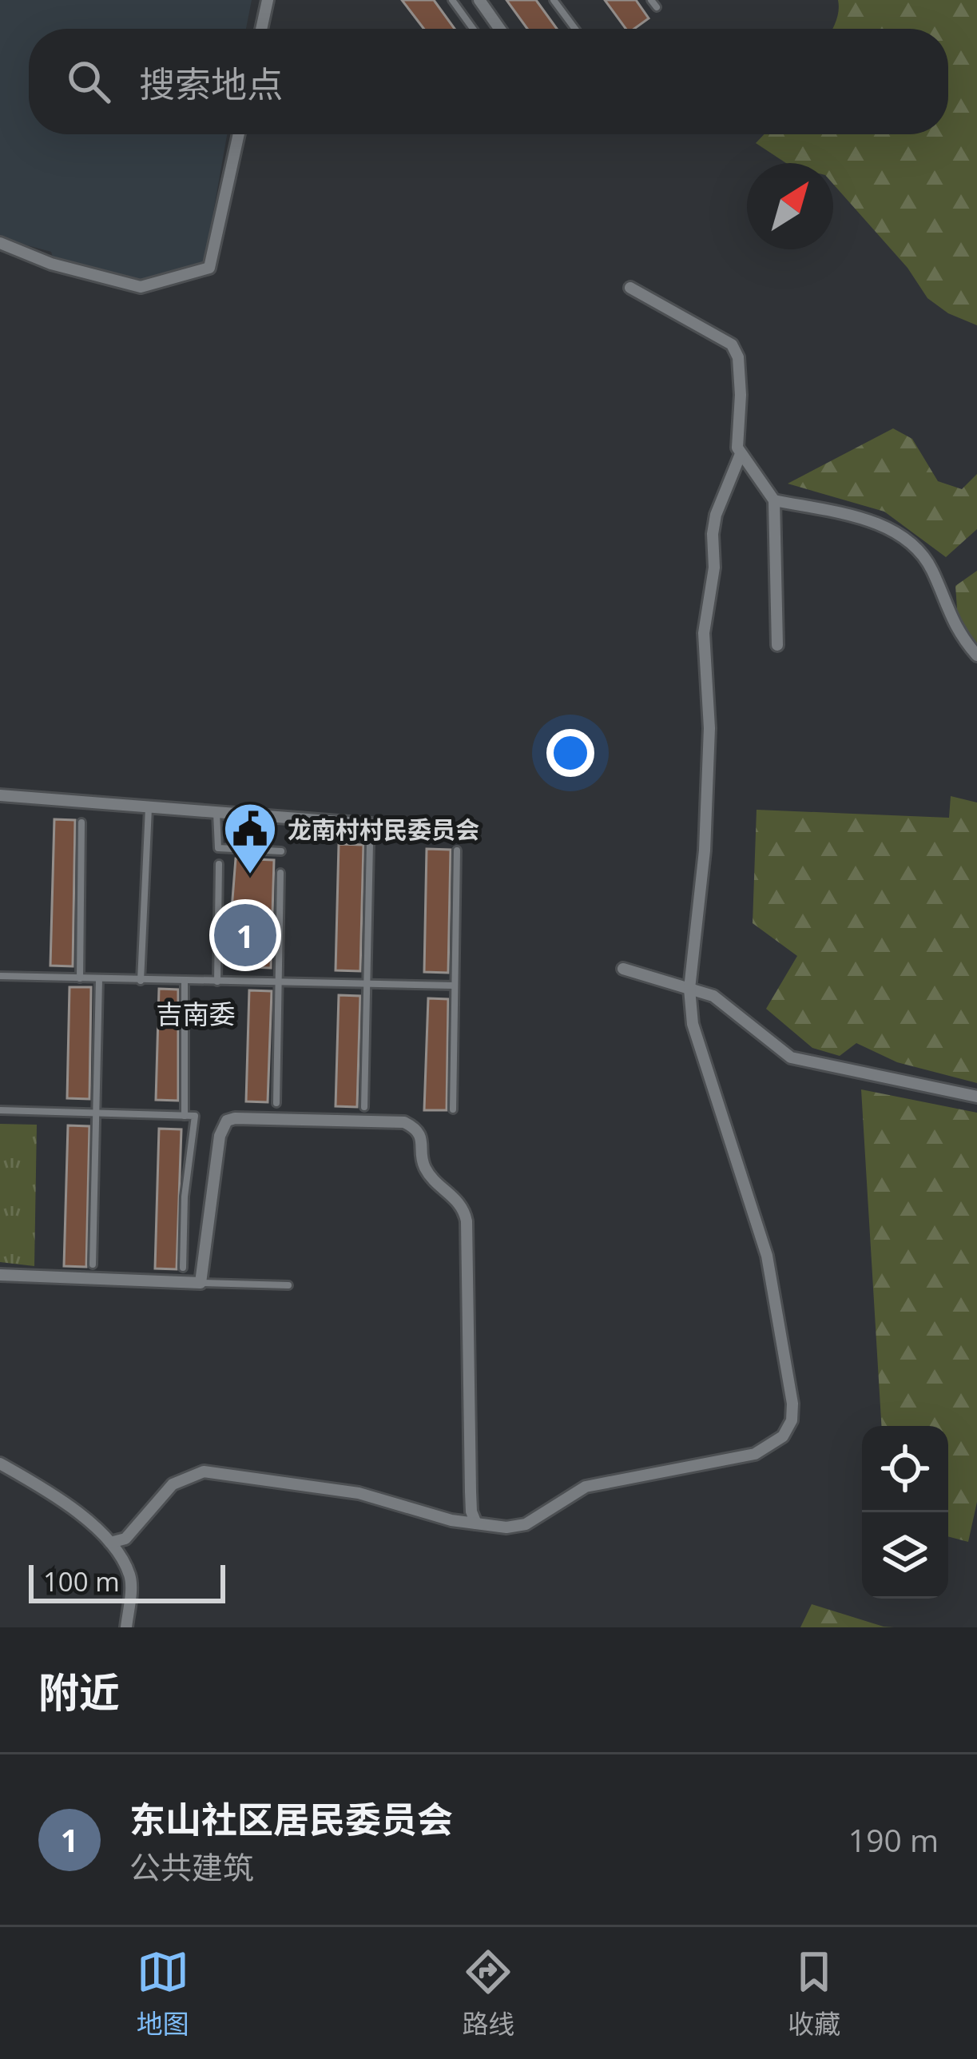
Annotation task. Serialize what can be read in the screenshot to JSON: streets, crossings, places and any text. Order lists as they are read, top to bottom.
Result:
{
  "districts": ["吉南委"],
  "places": {
    "public building": ["龙南村村民委员会"]
  },
  "scale_bar": "100 m",
  "north": "top right",
  "page": {
    "search": "搜索地点",
    "pins": "1",
    "scale": "100 m",
    "heading": "附近",
    "list": [
      {
        "mark": "1",
        "name": "东山社区居民委员会",
        "note": "公共建筑",
        "value": "190 m"
      }
    ],
    "nav": ["地图", "路线", "收藏"]
  }
}
